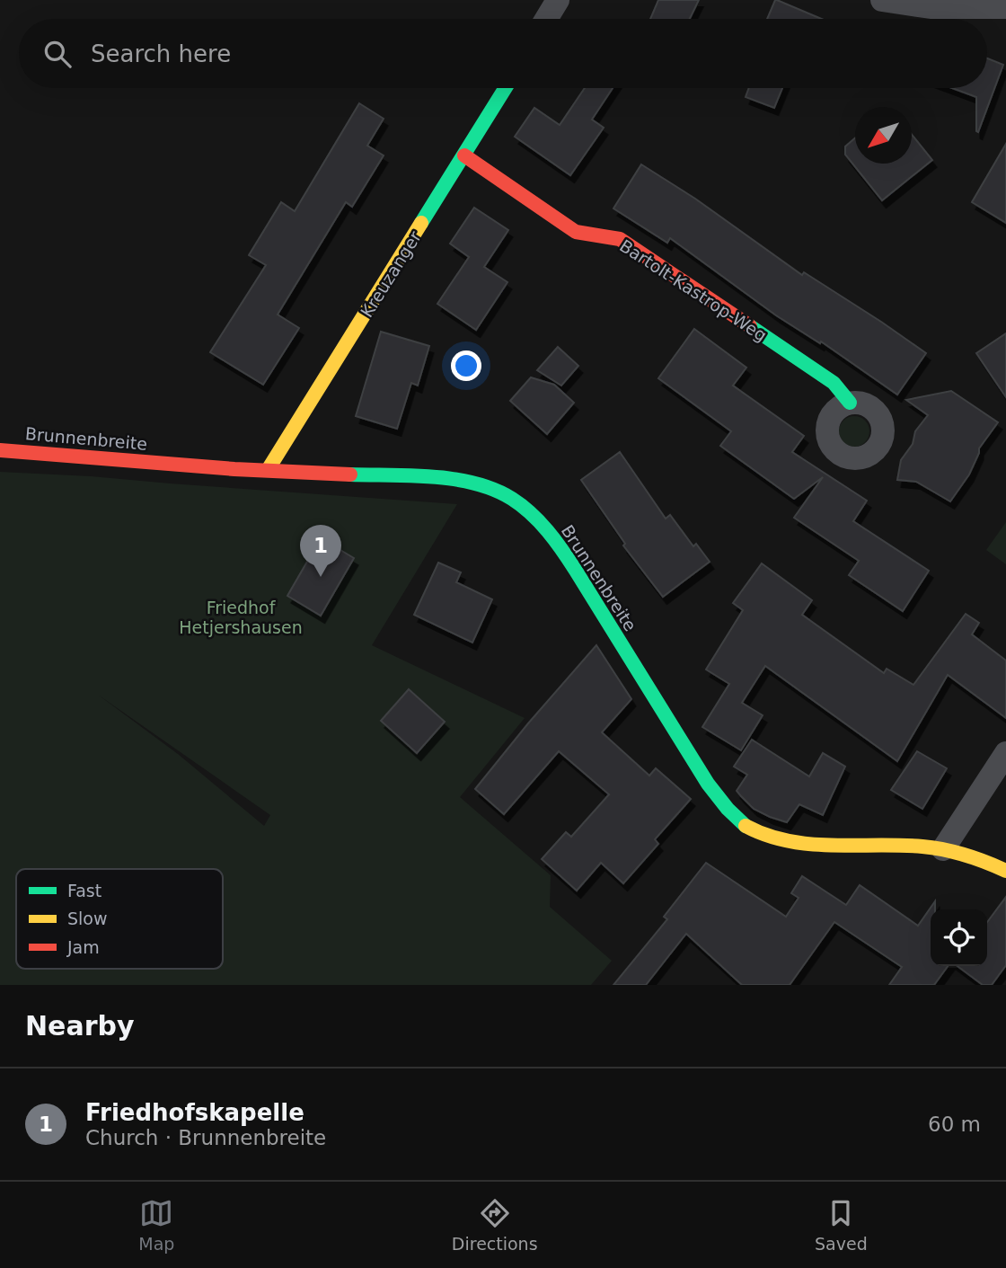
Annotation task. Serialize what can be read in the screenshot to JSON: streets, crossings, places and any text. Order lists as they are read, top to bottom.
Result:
{
  "streets": {
    "street": ["Kreuzanger", "Bartolt-Kastrop-Weg", "Brunnenbreite"]
  },
  "crossings": [
    ["Kreuzanger", "Bartolt-Kastrop-Weg"],
    ["Kreuzanger", "Brunnenbreite"]
  ],
  "parks": ["Friedhof Hetjershausen"],
  "legend": ["Fast", "Slow", "Jam"],
  "north": "bottom left",
  "page": {
    "search": "Search here",
    "pins": "1",
    "heading": "Nearby",
    "list": [
      {
        "mark": "1",
        "name": "Friedhofskapelle",
        "note": "Church · Brunnenbreite",
        "value": "60 m"
      }
    ],
    "nav": ["Map", "Directions", "Saved"]
  }
}
